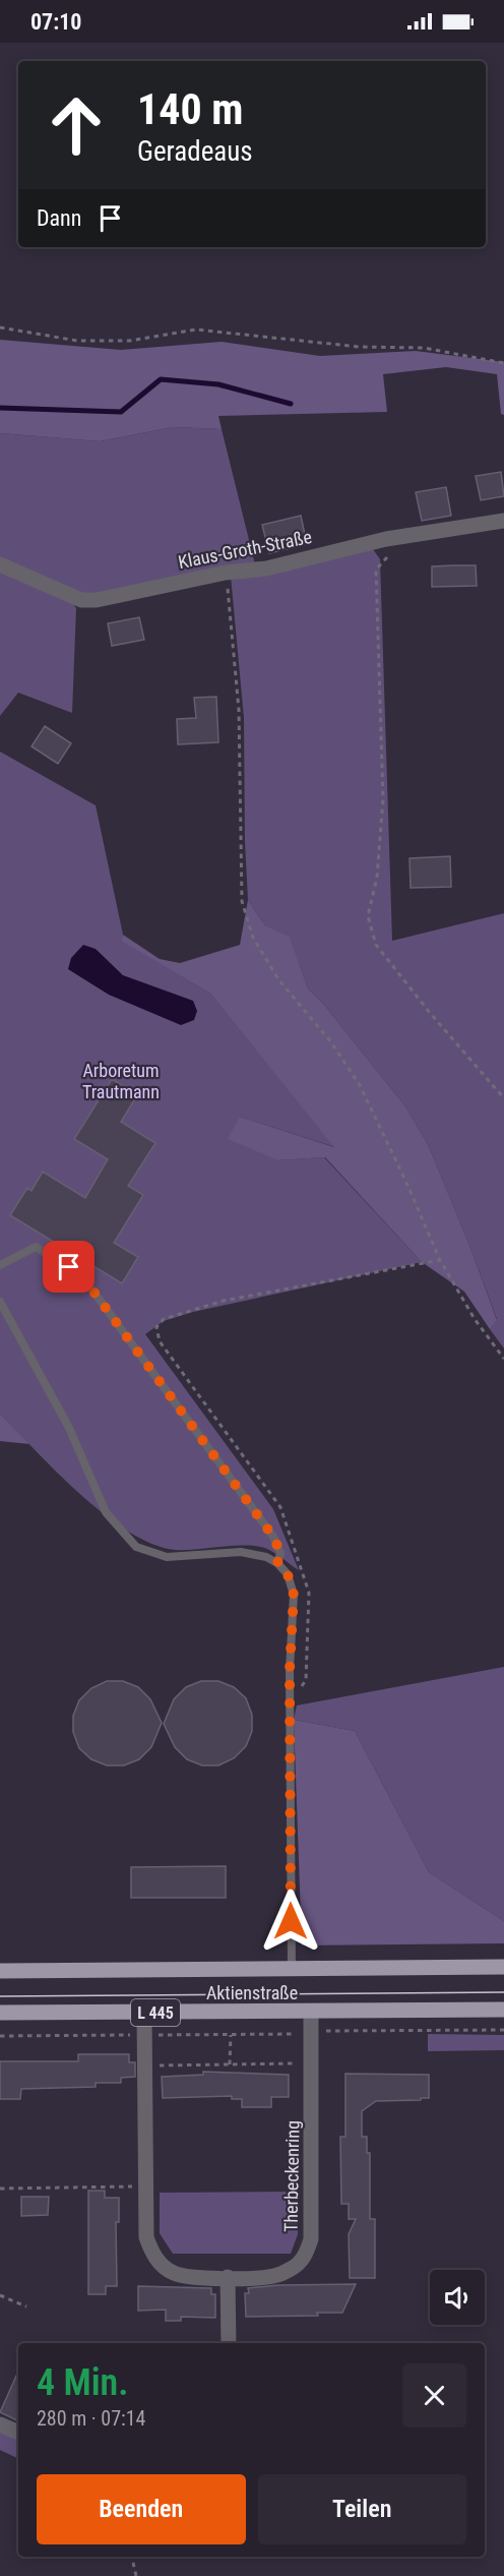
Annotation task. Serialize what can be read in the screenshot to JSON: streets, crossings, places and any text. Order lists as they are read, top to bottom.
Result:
{
  "streets": {
    "main road": ["Aktienstraße", "L 445"],
    "street": ["Klaus-Groth-Straße", "Therbeckenring"]
  },
  "crossings": [
    ["Aktienstraße", "Therbeckenring"]
  ],
  "parks": ["Arboretum Trautmann"],
  "page": {
    "status": "07:10",
    "turn": ["140 m", "Geradeaus"],
    "then": "Dann",
    "heading": ["4 Min.", "280 m · 07:14"],
    "buttons": ["Beenden", "Teilen"]
  }
}
